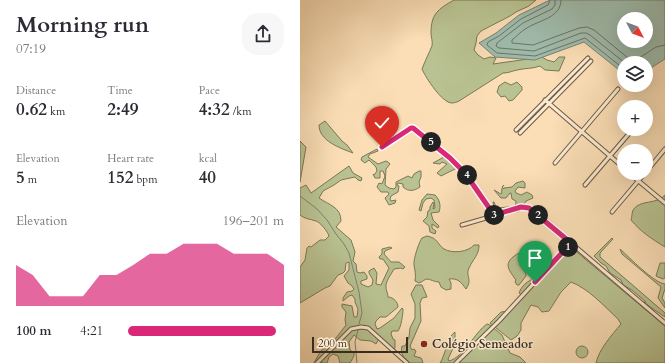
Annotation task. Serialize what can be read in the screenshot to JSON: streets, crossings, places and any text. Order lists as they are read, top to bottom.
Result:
{
  "places": ["Colégio Semeador"],
  "scale_bar": "200 m",
  "north": "bottom right",
  "page": {
    "heading": ["Morning run", "07:19"],
    "map_buttons": ["+", "−"],
    "stats": [
      ["Distance", "0.62 km"],
      ["Time", "2:49"],
      ["Pace", "4:32 /km"],
      ["Elevation", "5 m"],
      ["Heart rate", "152 bpm"],
      ["kcal", "40"]
    ],
    "pins": [
      "5",
      "4",
      "2",
      "3",
      "1"
    ],
    "chart": ["Elevation", "196–201 m"],
    "list": [
      {
        "name": "100 m",
        "note": "4:21"
      }
    ],
    "scale": "200 m"
  }
}
